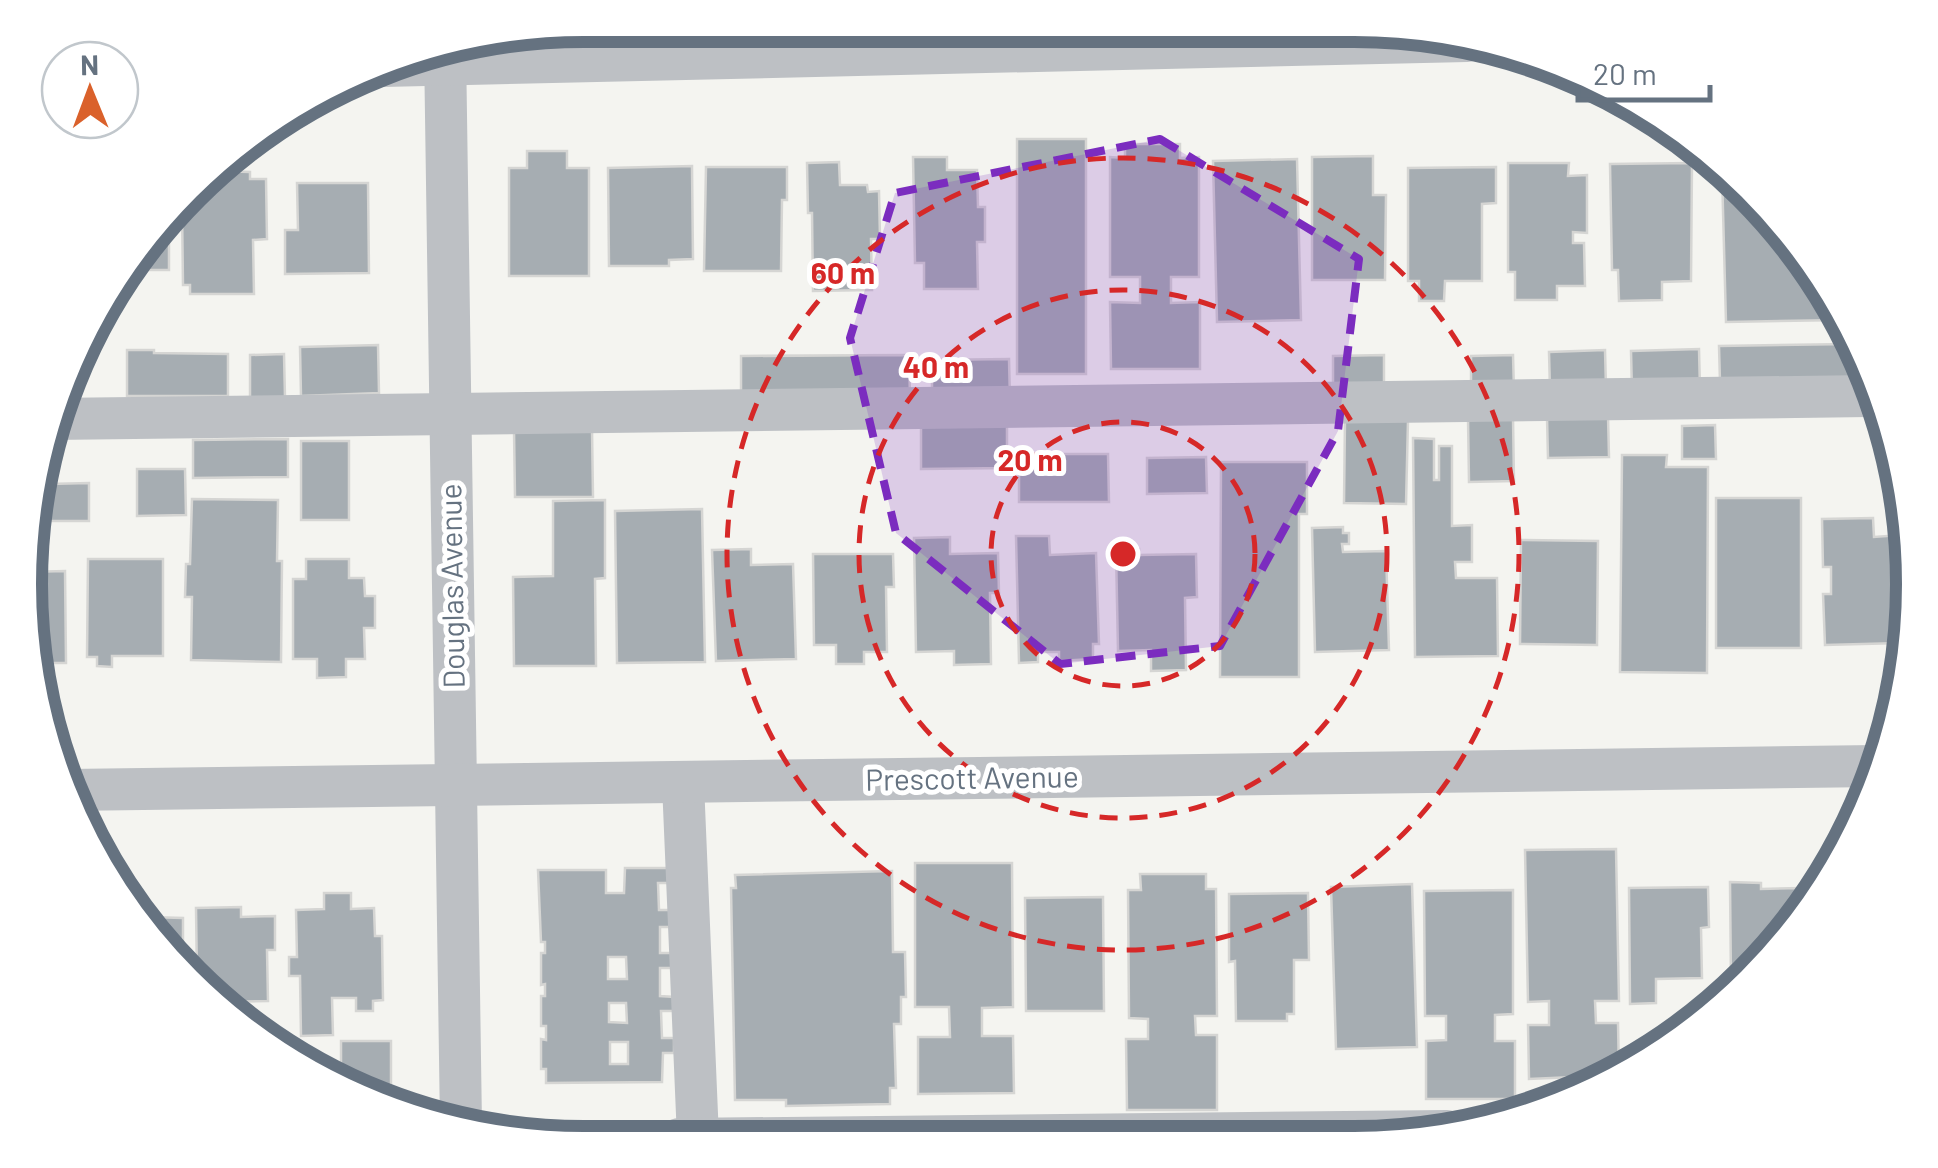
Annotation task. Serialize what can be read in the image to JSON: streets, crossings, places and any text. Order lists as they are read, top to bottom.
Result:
{
  "streets": {
    "street": ["Douglas Avenue", "Prescott Avenue"]
  },
  "crossings": [
    ["Douglas Avenue", "Prescott Avenue"]
  ],
  "scale_bar": "20 m",
  "north": "top",
  "rings": ["60 m", "40 m", "20 m"]
}
